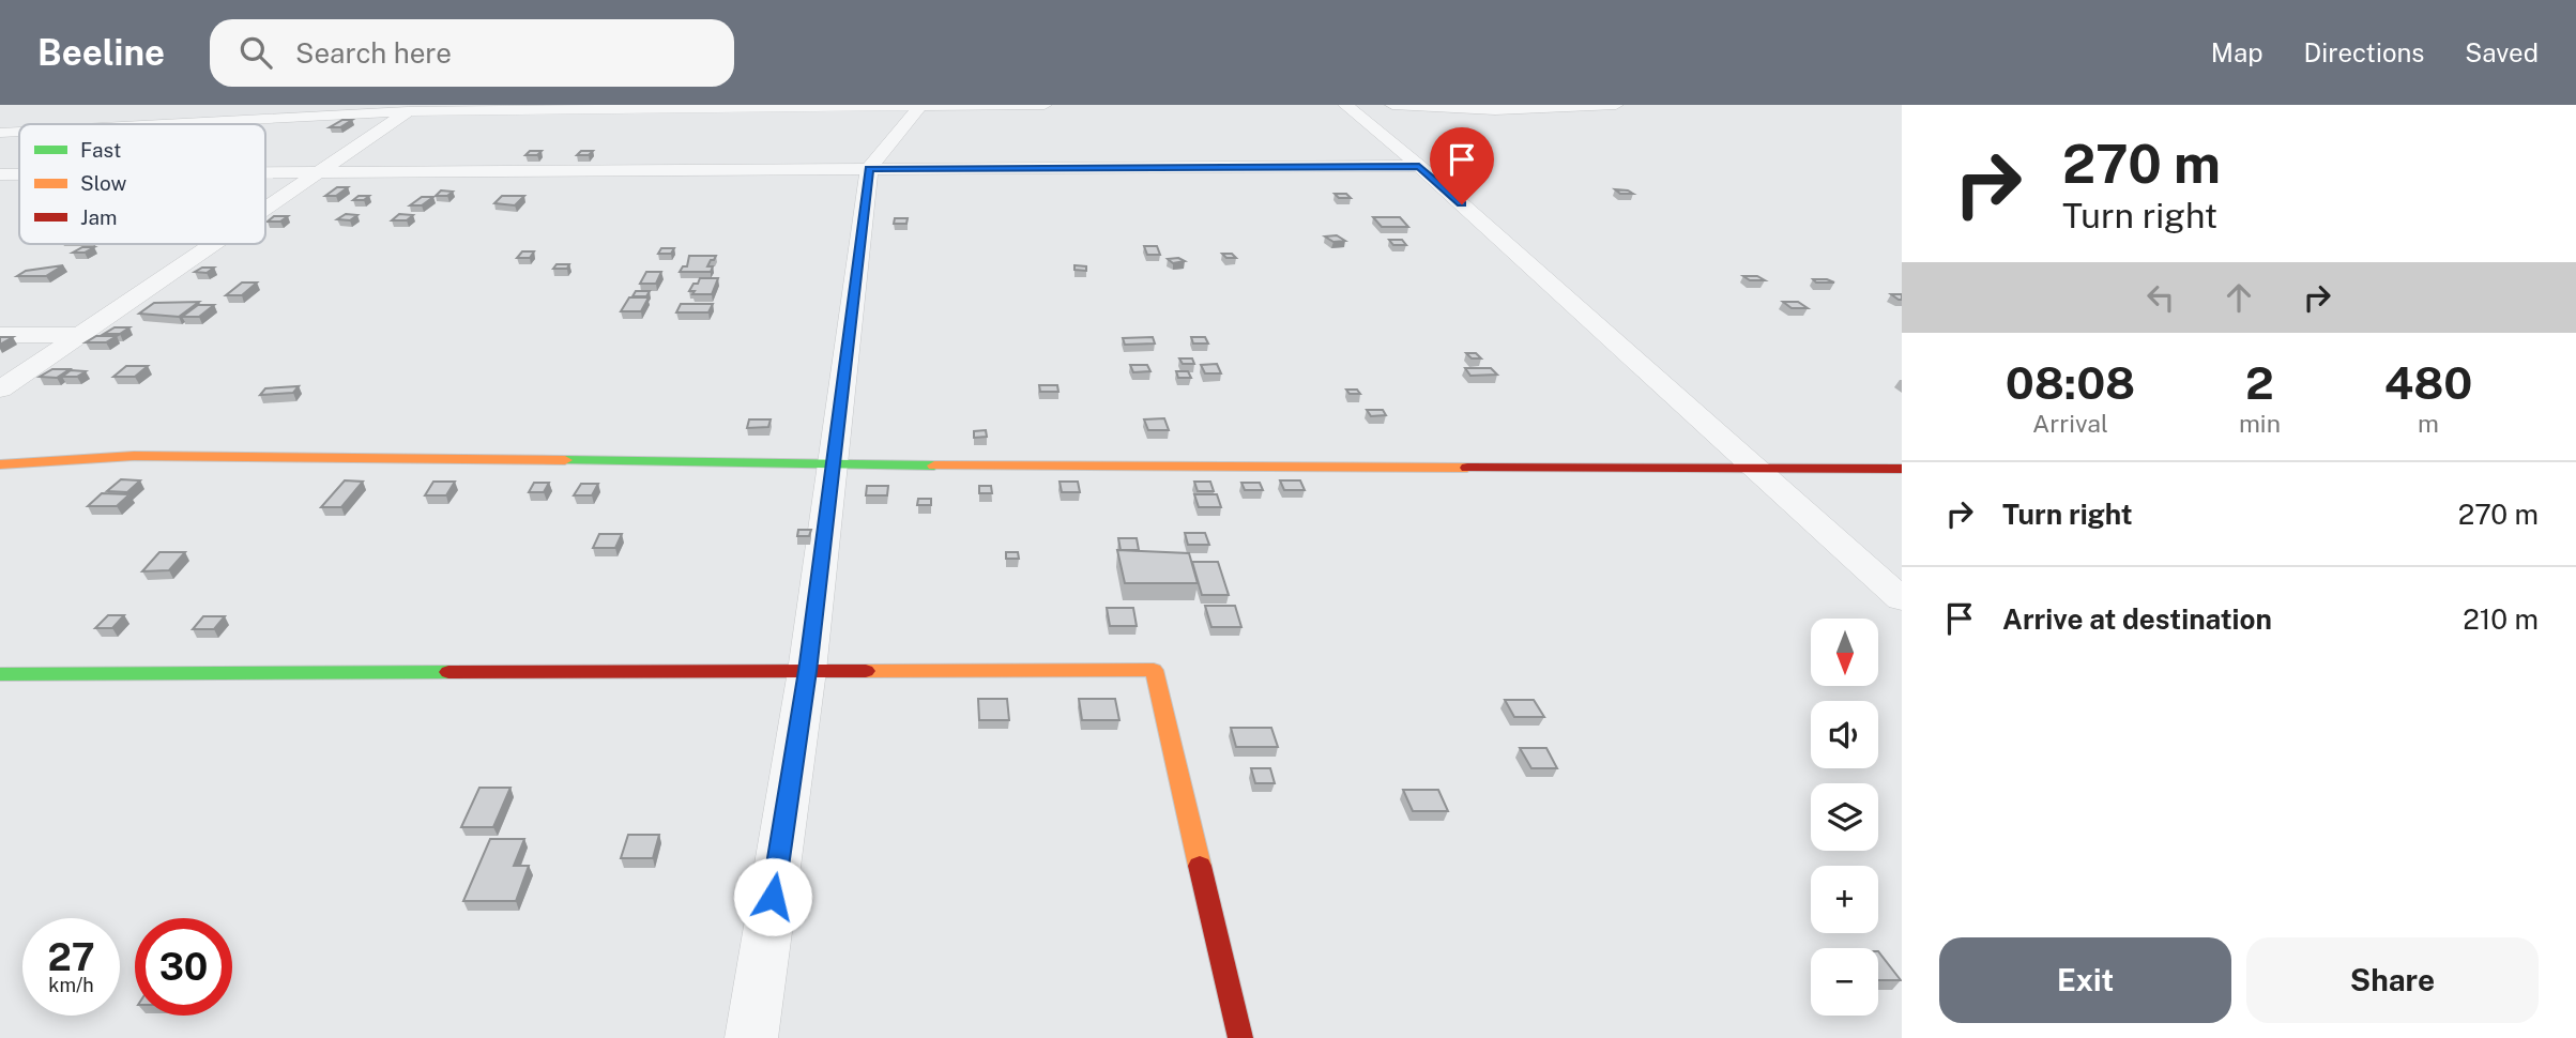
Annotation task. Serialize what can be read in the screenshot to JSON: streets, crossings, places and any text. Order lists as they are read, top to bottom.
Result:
{
  "legend": ["Fast", "Slow", "Jam"],
  "north": "bottom",
  "page": {
    "header": "Beeline",
    "search": "Search here",
    "nav": ["Map", "Directions", "Saved"],
    "turn": ["270 m", "Turn right"],
    "eta": [
      "08:08",
      "Arrival",
      "2",
      "min",
      "480",
      "m"
    ],
    "list": [
      {
        "name": "Turn right",
        "value": "270 m"
      },
      {
        "name": "Arrive at destination",
        "value": "210 m"
      }
    ],
    "map_buttons": ["+", "−"],
    "speed": "27 km/h",
    "limit": "30",
    "buttons": ["Exit", "Share"]
  }
}
